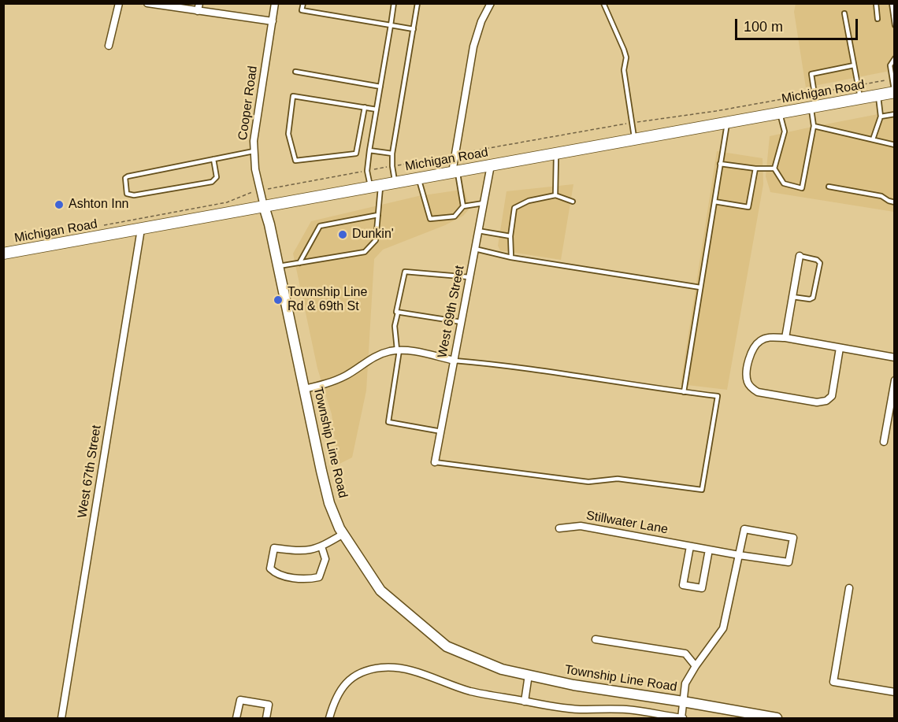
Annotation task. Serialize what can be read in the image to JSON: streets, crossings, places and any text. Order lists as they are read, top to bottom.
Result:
{
  "streets": {
    "main road": ["Michigan Road", "Township Line Road"],
    "street": [
      "Cooper Road",
      "West 69th Street",
      "West 67th Street",
      "Stillwater Lane"
    ]
  },
  "crossings": [
    ["Michigan Road", "Cooper Road"],
    ["Michigan Road", "West 69th Street"],
    ["Michigan Road", "Township Line Road"],
    ["Michigan Road", "West 67th Street"],
    ["Cooper Road", "Township Line Road"]
  ],
  "places": ["Ashton Inn", "Dunkin'", "Township Line Rd & 69th St"],
  "scale_bar": "100 m"
}
